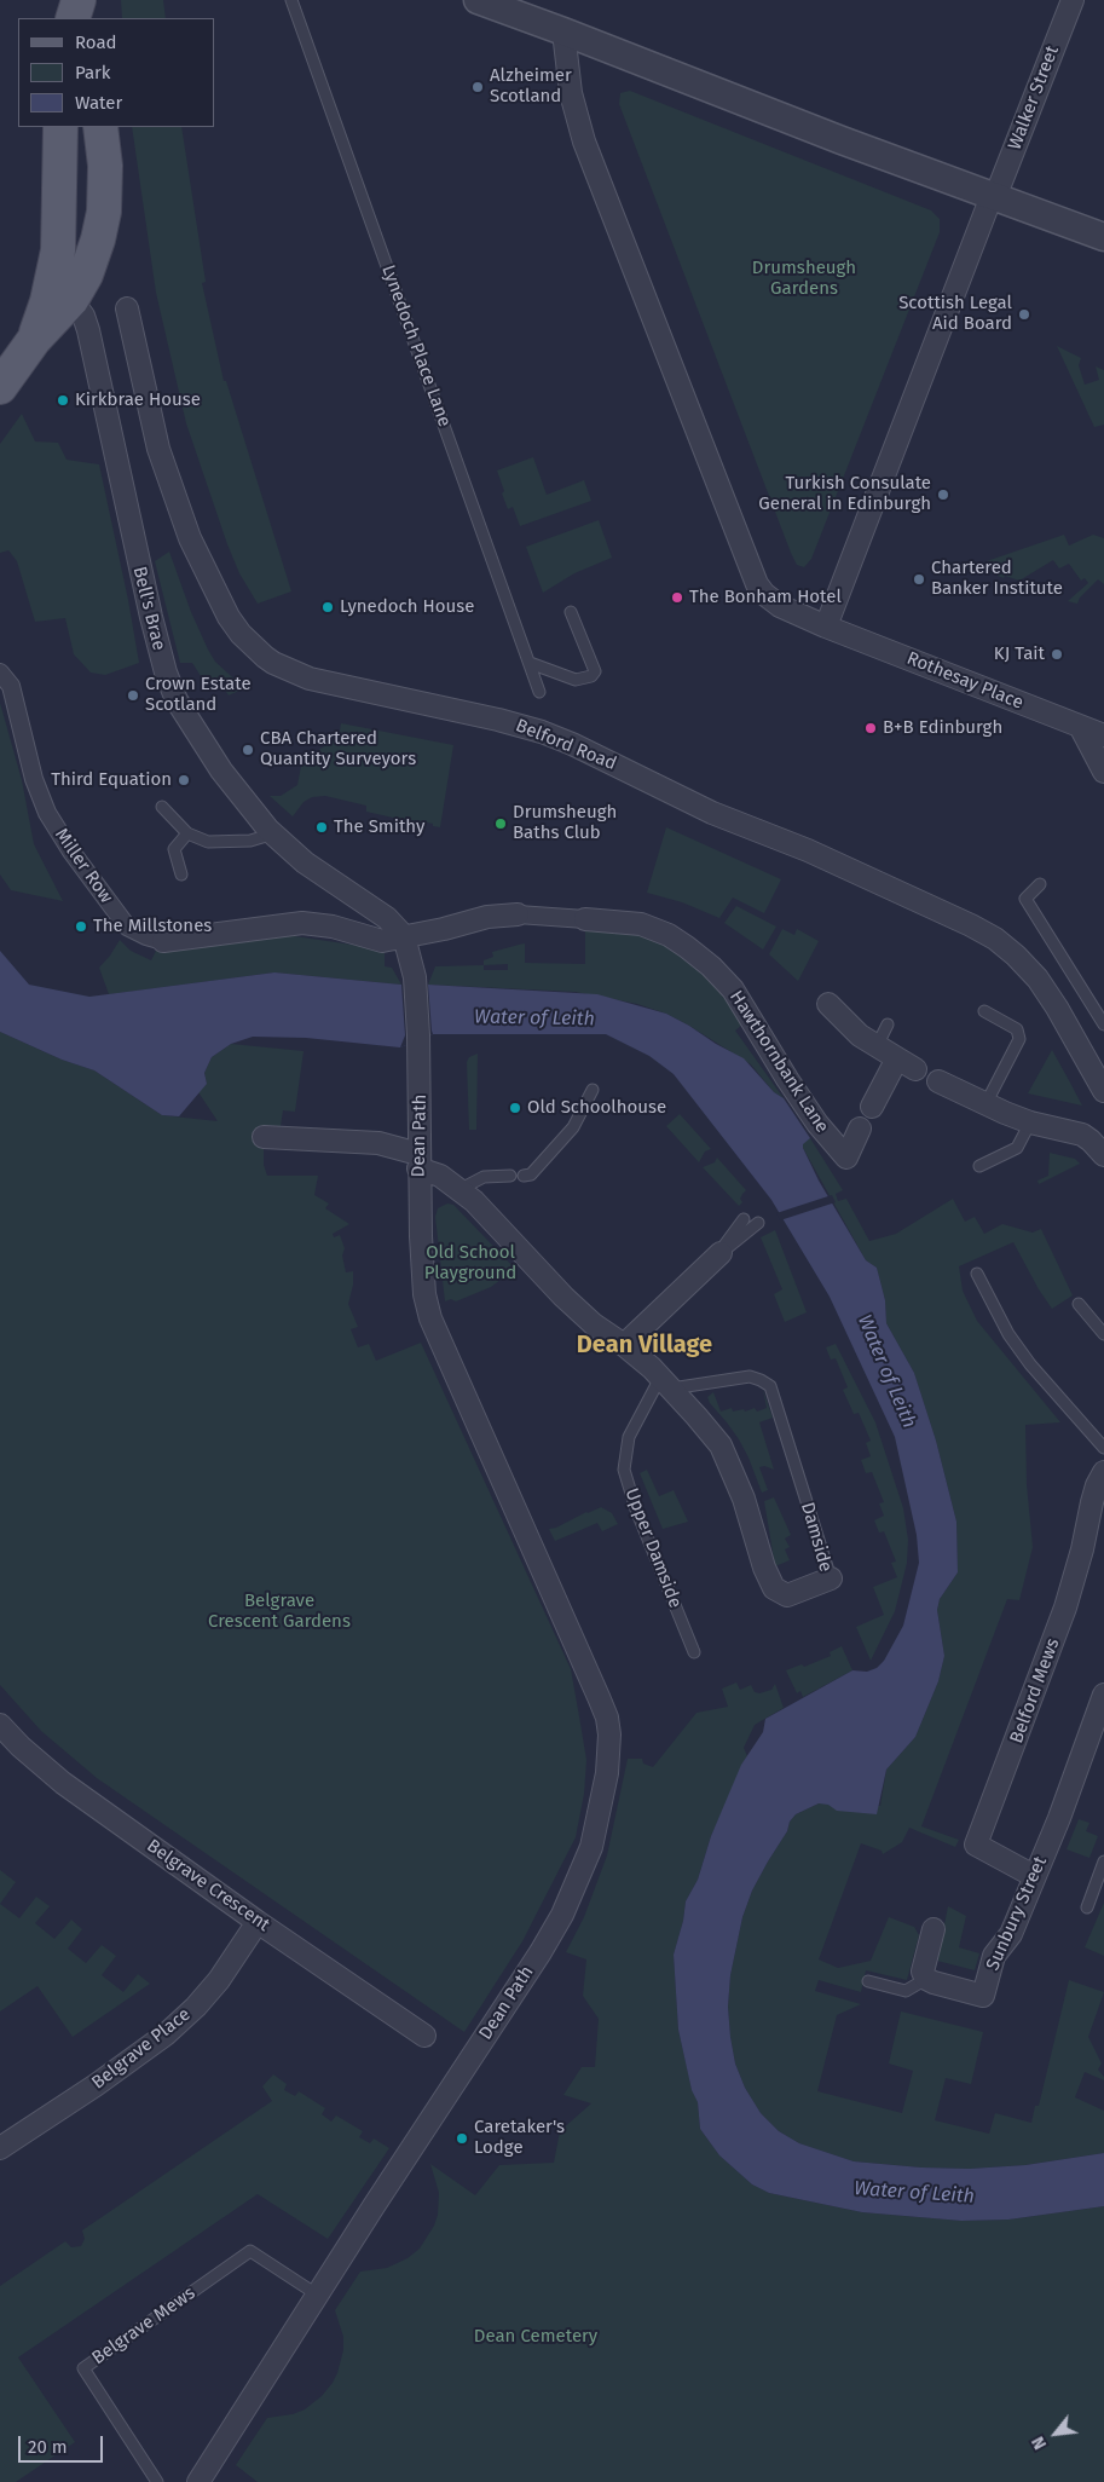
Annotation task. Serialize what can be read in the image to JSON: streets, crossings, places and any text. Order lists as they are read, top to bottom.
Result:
{
  "streets": {
    "street": [
      "Walker Street",
      "Bell's Brae",
      "Rothesay Place",
      "Belford Road",
      "Miller Row",
      "Hawthornbank Lane",
      "Dean Path",
      "Damside",
      "Belford Mews",
      "Belgrave Crescent",
      "Sunbury Street",
      "Belgrave Place"
    ],
    "lane": ["Lynedoch Place Lane", "Upper Damside", "Belgrave Mews"]
  },
  "crossings": [
    ["Bell's Brae", "Miller Row"],
    ["Bell's Brae", "Hawthornbank Lane"],
    ["Bell's Brae", "Dean Path"],
    ["Miller Row", "Hawthornbank Lane"],
    ["Miller Row", "Dean Path"],
    ["Hawthornbank Lane", "Dean Path"],
    ["Dean Path", "Damside"],
    ["Dean Path", "Belgrave Mews"],
    ["Damside", "Upper Damside"],
    ["Belford Mews", "Sunbury Street"],
    ["Belgrave Crescent", "Belgrave Place"]
  ],
  "districts": ["Dean Village"],
  "water": ["Water of Leith"],
  "parks": [
    "Drumsheugh Gardens",
    "Old School Playground",
    "Belgrave Crescent Gardens",
    "Dean Cemetery"
  ],
  "places": [
    "Alzheimer Scotland",
    "Scottish Legal Aid Board",
    "Kirkbrae House",
    "Turkish Consulate General in Edinburgh",
    "Chartered Banker Institute",
    "The Bonham Hotel",
    "Lynedoch House",
    "KJ Tait",
    "Crown Estate Scotland",
    "B+B Edinburgh",
    "CBA Chartered Quantity Surveyors",
    "Third Equation",
    "Drumsheugh Baths Club",
    "The Smithy",
    "The Millstones",
    "Old Schoolhouse",
    "Caretaker's Lodge"
  ],
  "legend": ["Road", "Park", "Water"],
  "scale_bar": "20 m",
  "north": "bottom left"
}
